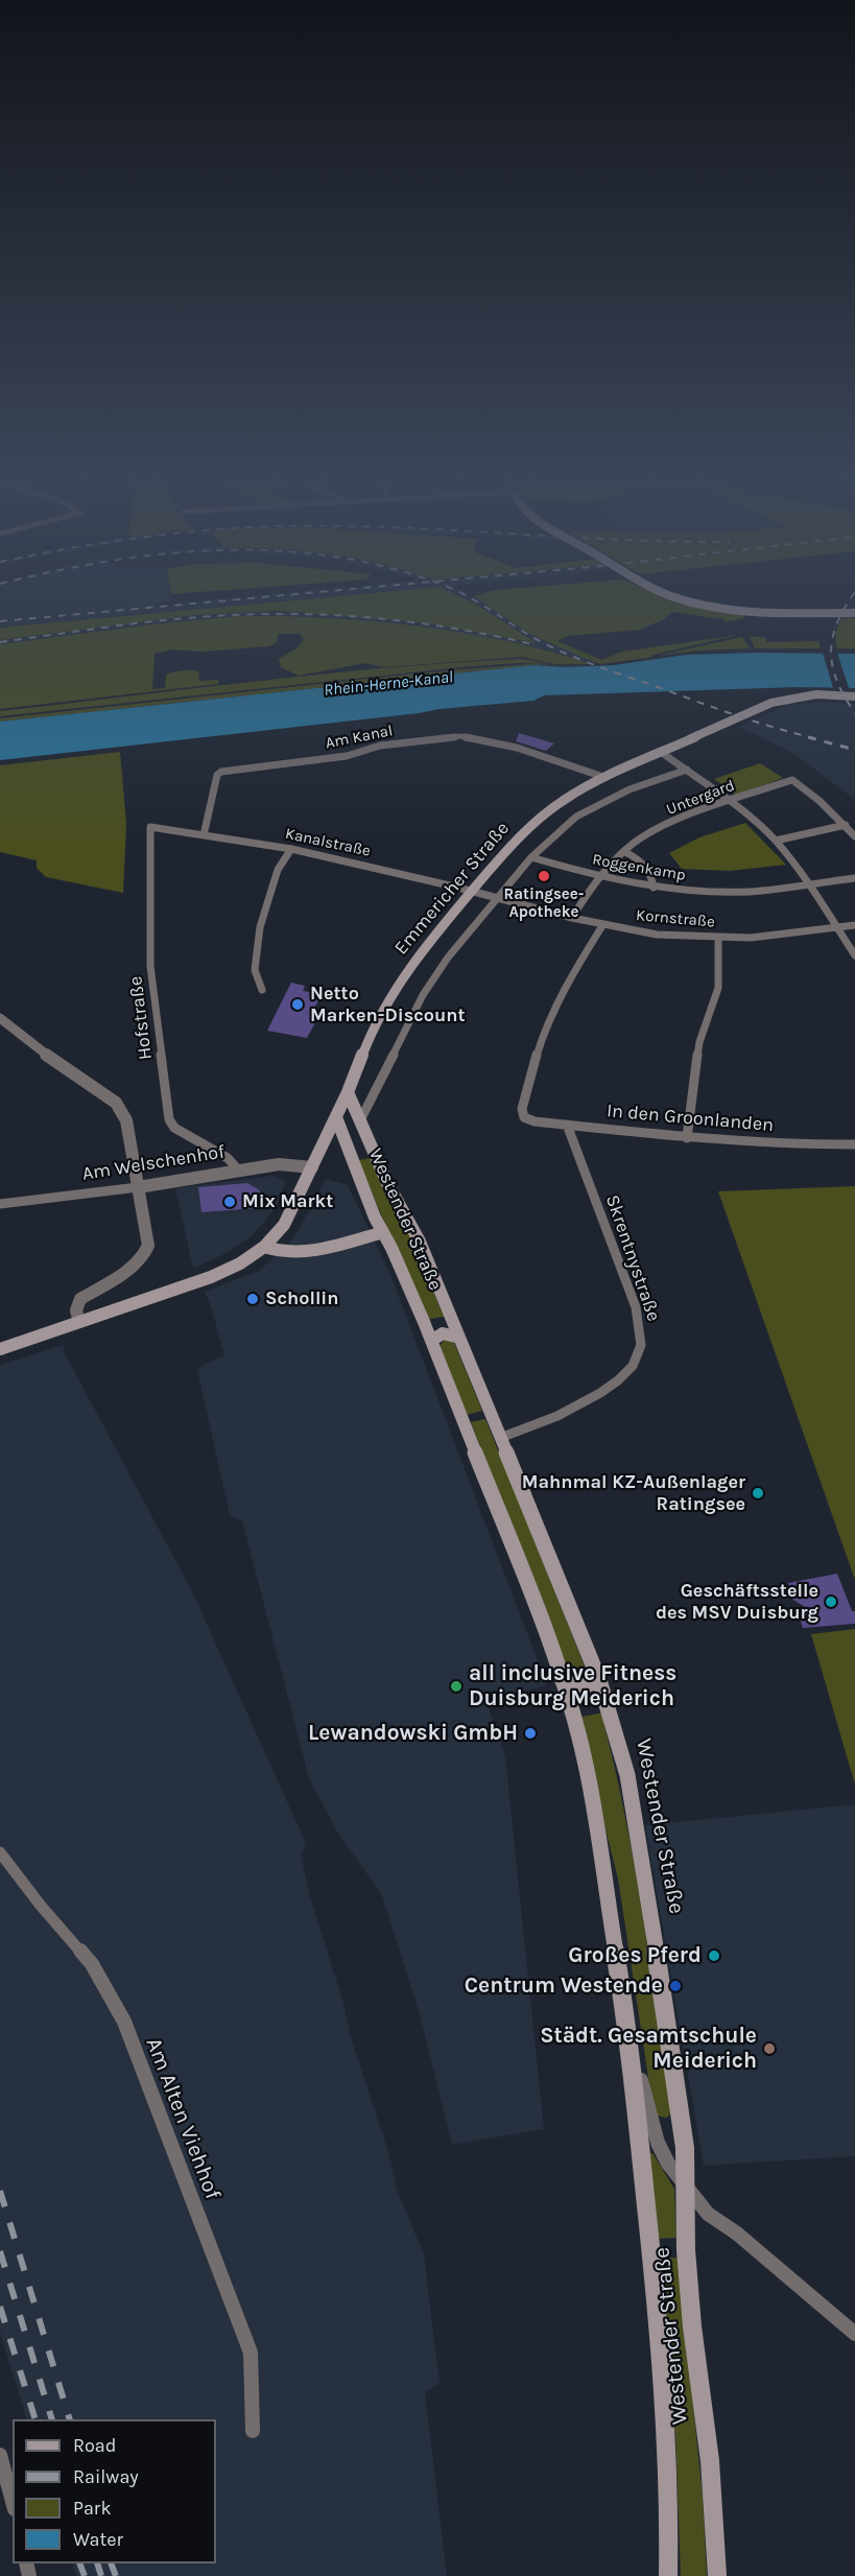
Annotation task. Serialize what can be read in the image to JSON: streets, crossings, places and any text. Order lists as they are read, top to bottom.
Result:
{
  "streets": {
    "main road": ["Emmericher Straße", "Westender Straße"],
    "street": [
      "Am Kanal",
      "Untergard",
      "Kanalstraße",
      "Roggenkamp",
      "Kornstraße",
      "Hofstraße",
      "In den Groonlanden",
      "Am Welschenhof",
      "Skrentnystraße",
      "Am Alten Viehhof"
    ]
  },
  "crossings": [
    ["Am Kanal", "Kanalstraße"],
    ["Am Kanal", "Emmericher Straße"],
    ["Untergard", "Roggenkamp"],
    ["Untergard", "Kornstraße"],
    ["Kanalstraße", "Emmericher Straße"],
    ["Kanalstraße", "Kornstraße"],
    ["Kanalstraße", "Hofstraße"],
    ["Emmericher Straße", "Am Welschenhof"],
    ["Emmericher Straße", "Westender Straße"],
    ["Kornstraße", "In den Groonlanden"],
    ["Hofstraße", "Am Welschenhof"],
    ["In den Groonlanden", "Skrentnystraße"],
    ["Westender Straße", "Skrentnystraße"]
  ],
  "water": ["Rhein-Herne-Kanal"],
  "places": [
    "Ratingsee- Apotheke",
    "Netto Marken-Discount",
    "Mix Markt",
    "Schollin",
    "Mahnmal KZ-Außenlager Ratingsee",
    "Geschäftsstelle des MSV Duisburg",
    "all inclusive Fitness Duisburg Meiderich",
    "Lewandowski GmbH",
    "Großes Pferd",
    "Centrum Westende",
    "Städt. Gesamtschule Meiderich"
  ],
  "legend": [
    "Road",
    "Railway",
    "Park",
    "Water"
  ]
}
